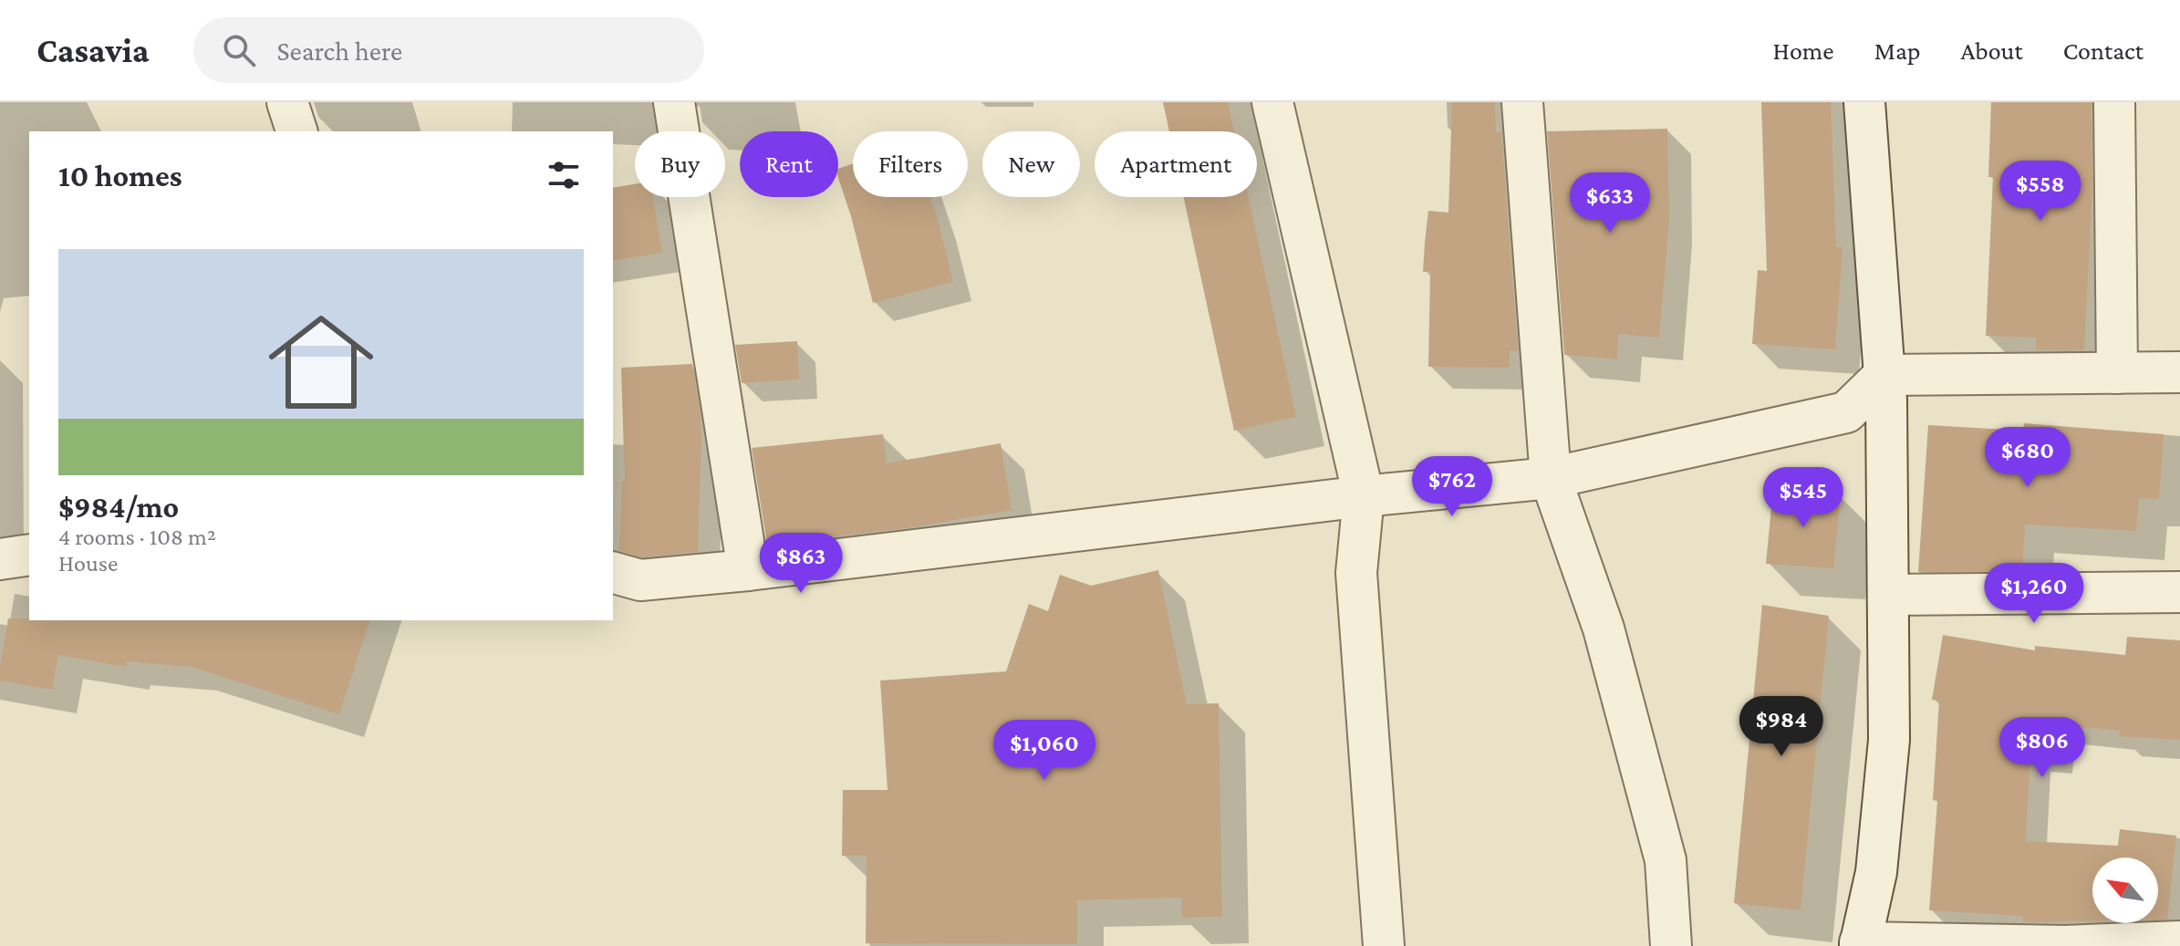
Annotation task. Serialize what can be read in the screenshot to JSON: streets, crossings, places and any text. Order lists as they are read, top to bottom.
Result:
{
  "north": "top left",
  "page": {
    "header": "Casavia",
    "search": "Search here",
    "nav": [
      "Home",
      "Map",
      "About",
      "Contact"
    ],
    "chip": [
      "Buy",
      "Rent",
      "Filters",
      "New",
      "Apartment"
    ],
    "heading": "10 homes",
    "price": [
      "$558",
      "$633",
      "$680",
      "$762",
      "$545",
      "$863",
      "$1,260",
      "$984",
      "$806",
      "$1,060"
    ],
    "list": [
      {
        "name": "$984/mo",
        "note": "4 rooms · 108 m² · House"
      }
    ]
  }
}
